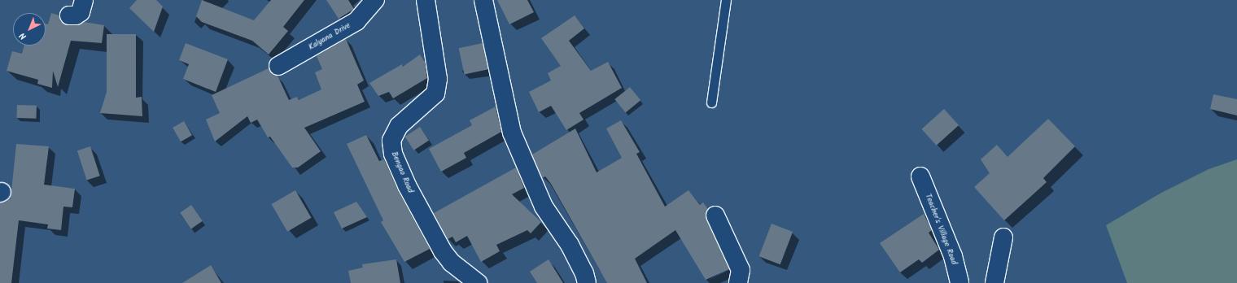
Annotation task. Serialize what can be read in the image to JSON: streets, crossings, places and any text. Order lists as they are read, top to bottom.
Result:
{
  "streets": {
    "street": ["Kalyana Drive", "Bengao Road", "Teacher's Village Road"]
  },
  "north": "bottom left"
}
